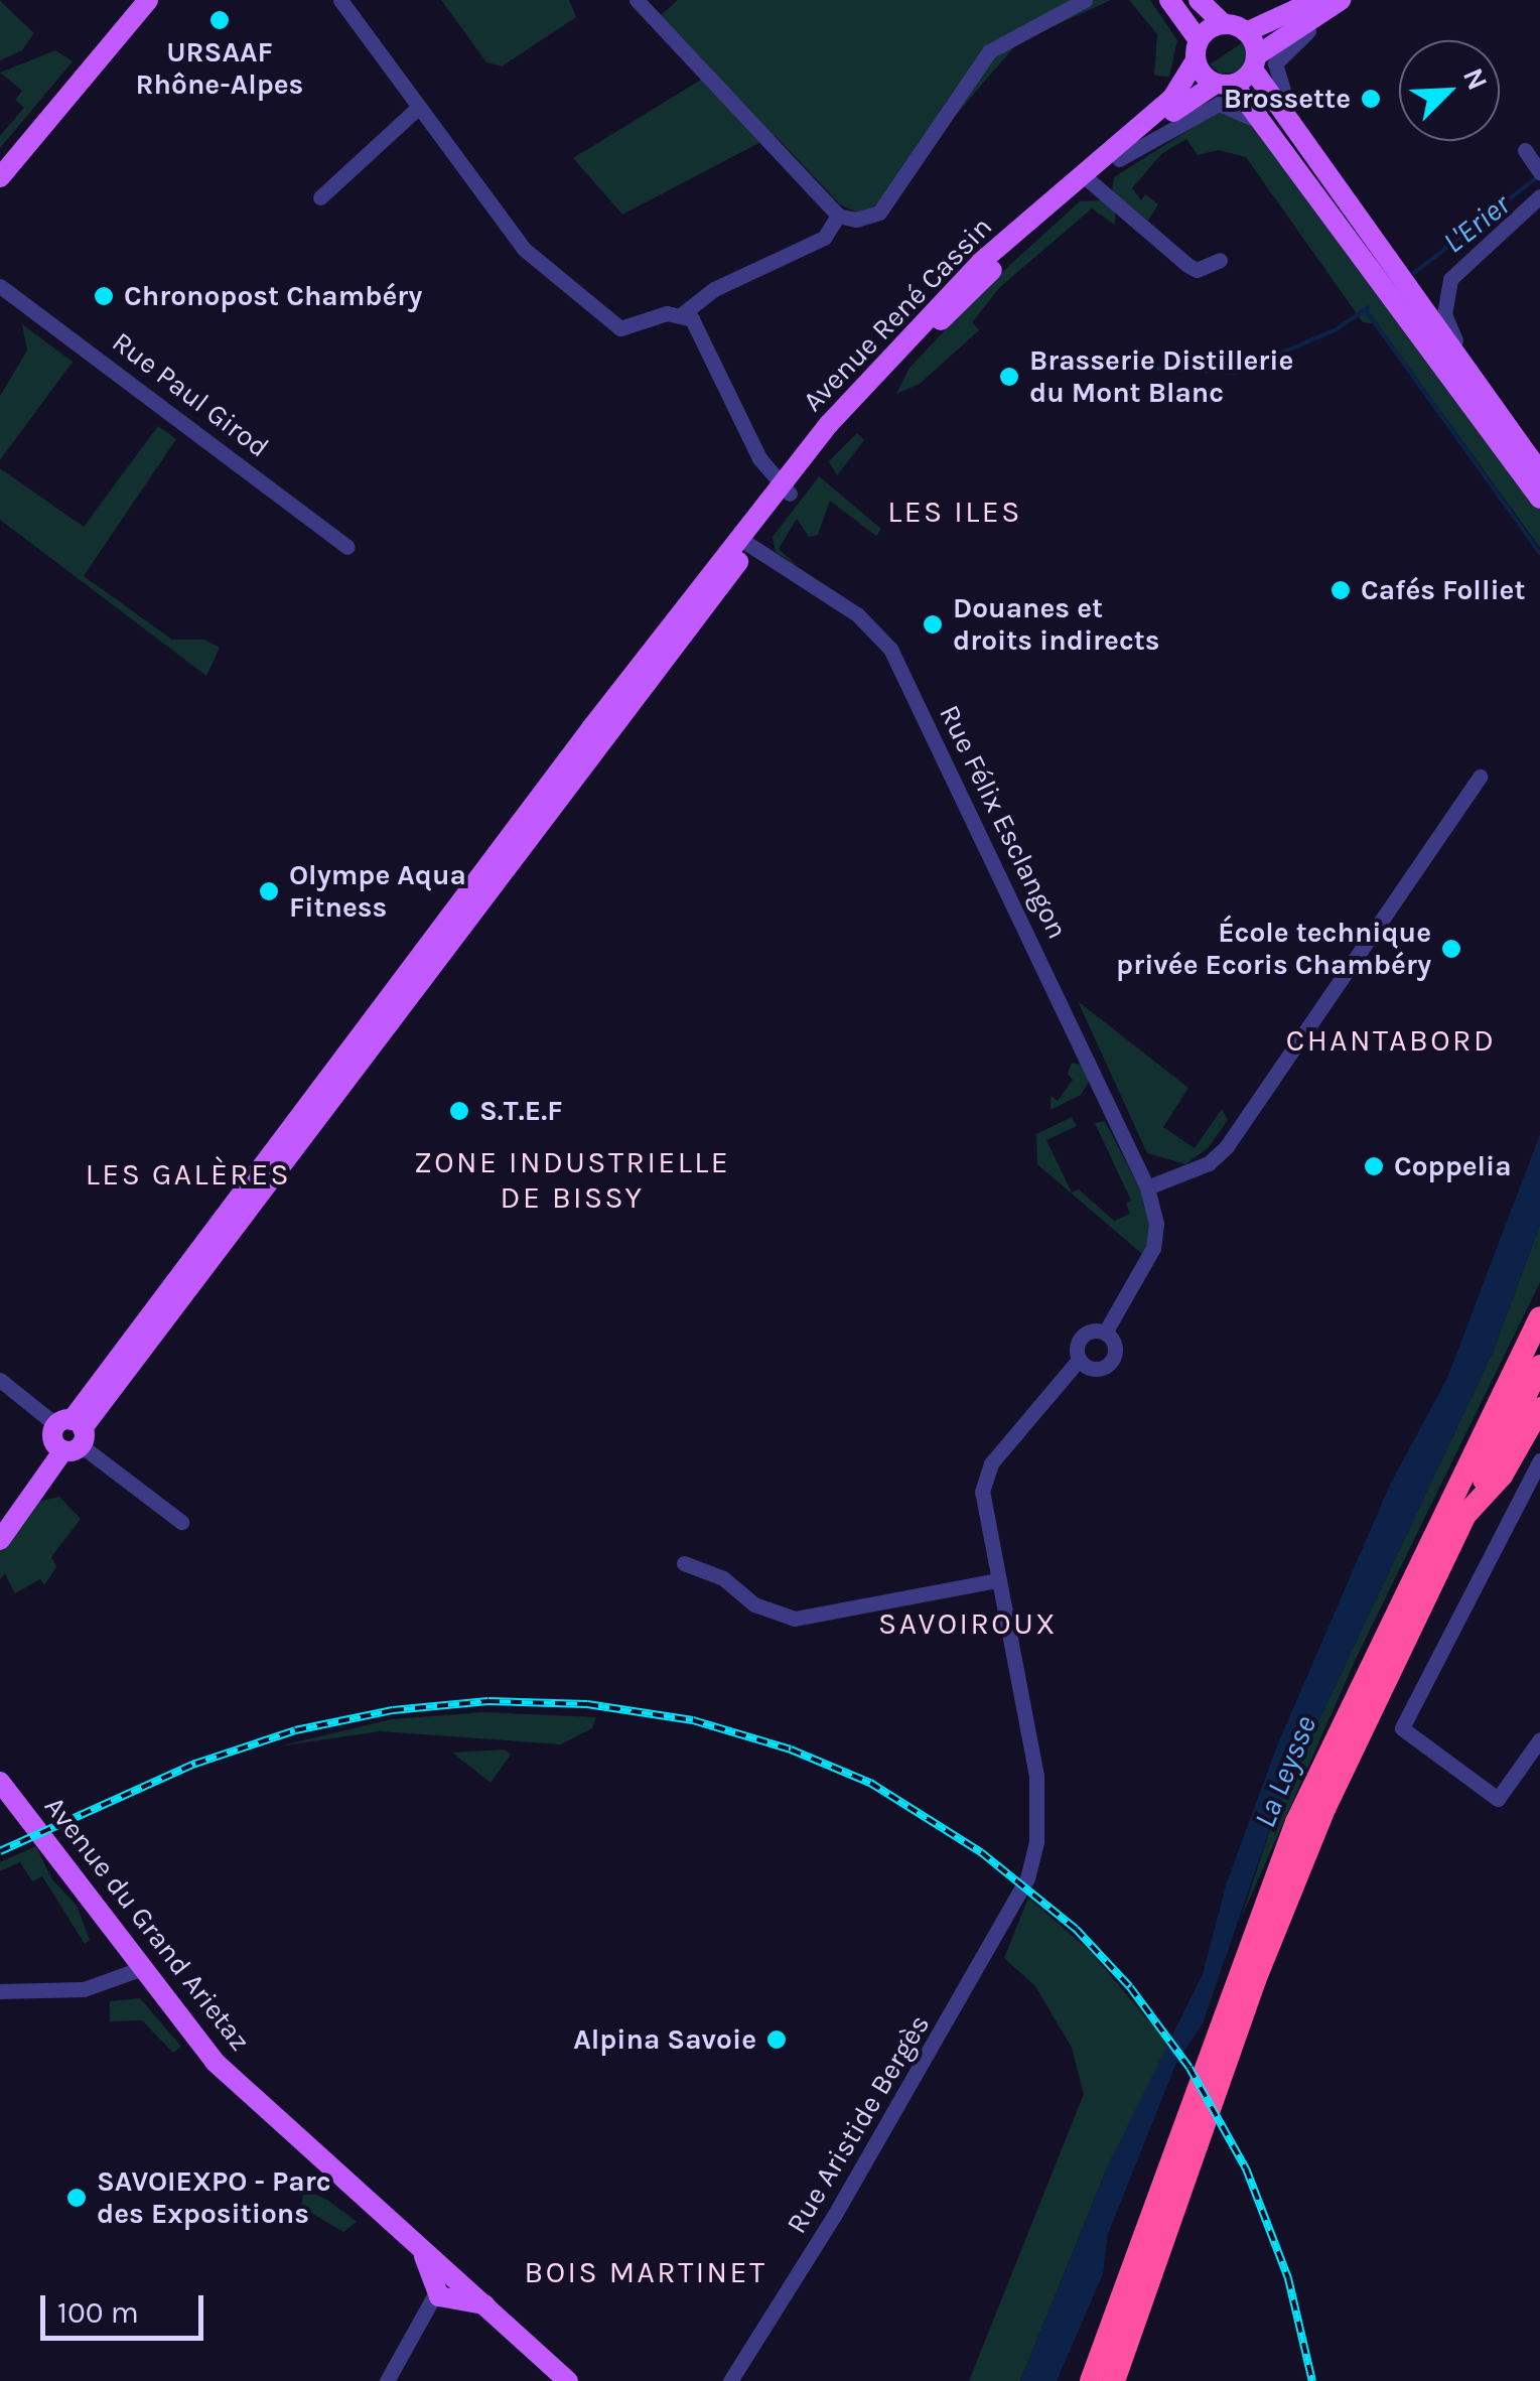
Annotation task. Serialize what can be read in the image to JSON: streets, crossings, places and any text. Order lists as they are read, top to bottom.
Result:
{
  "streets": {
    "main road": ["Avenue René Cassin", "Avenue du Grand Arietaz"],
    "street": ["Rue Paul Girod", "Rue Félix Esclangon", "Rue Aristide Bergès"]
  },
  "crossings": [
    ["Avenue René Cassin", "Rue Félix Esclangon"]
  ],
  "districts": [
    "LES ILES",
    "CHANTABORD",
    "ZONE INDUSTRIELLE DE BISSY",
    "LES GALÈRES",
    "SAVOIROUX",
    "BOIS MARTINET"
  ],
  "water": ["L'Erier", "La Leysse"],
  "places": [
    "URSAAF Rhône-Alpes",
    "Brossette",
    "Chronopost Chambéry",
    "Brasserie Distillerie du Mont Blanc",
    "Cafés Folliet",
    "Douanes et droits indirects",
    "Olympe Aqua Fitness",
    "École technique privée Ecoris Chambéry",
    "S.T.E.F",
    "Coppelia",
    "Alpina Savoie",
    "SAVOIEXPO - Parc des Expositions"
  ],
  "scale_bar": "100 m",
  "north": "top right"
}
